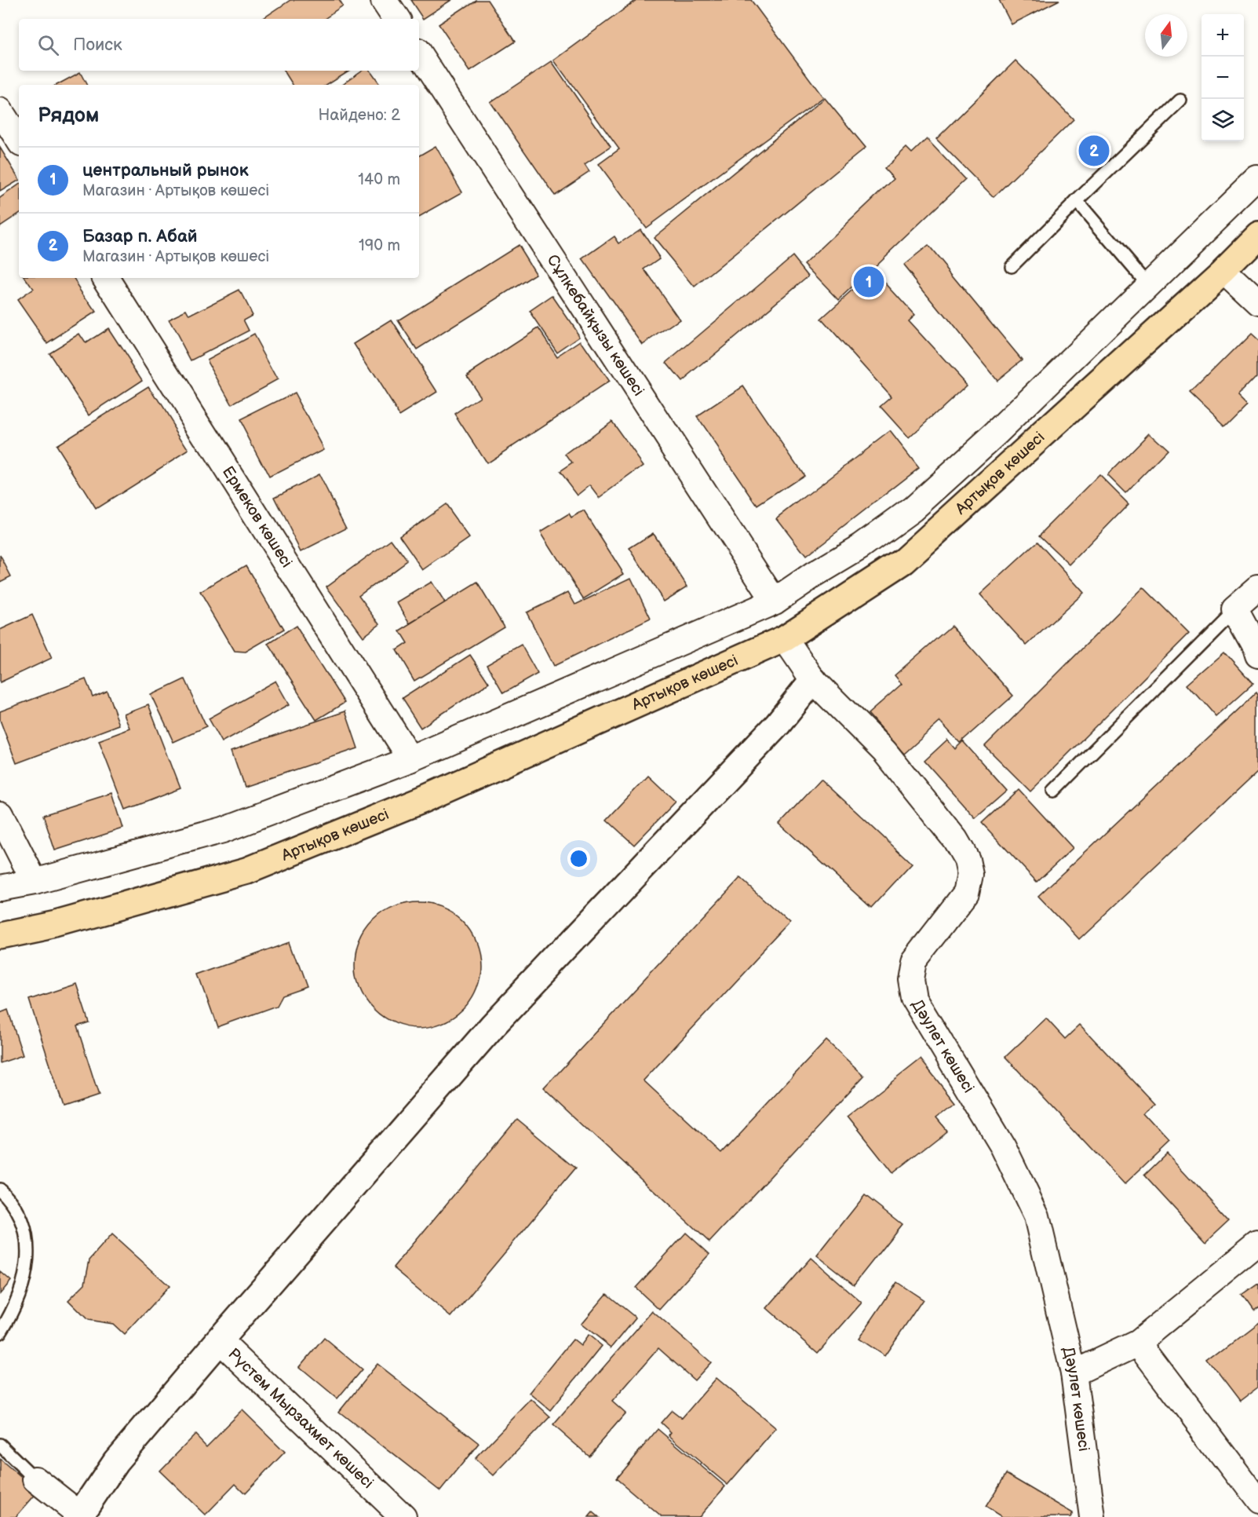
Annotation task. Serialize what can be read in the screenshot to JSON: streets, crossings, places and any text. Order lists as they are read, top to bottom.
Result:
{
  "streets": {
    "highway": ["Артықов көшесі"],
    "street": [
      "Сұлкебайқызы көшесі",
      "Ермеков көшесі",
      "Дәулет көшесі",
      "Рүстем Мырзахмет көшесі"
    ]
  },
  "crossings": [
    ["Артықов көшесі", "Дәулет көшесі"]
  ],
  "north": "top",
  "page": {
    "map_buttons": ["+", "−"],
    "search": "Поиск",
    "heading": ["Рядом", "Найдено: 2"],
    "pins": ["2", "1"],
    "list": [
      {
        "mark": "1",
        "name": "центральный рынок",
        "note": "Магазин · Артықов көшесі",
        "value": "140 m"
      },
      {
        "mark": "2",
        "name": "Базар п. Абай",
        "note": "Магазин · Артықов көшесі",
        "value": "190 m"
      }
    ]
  }
}
